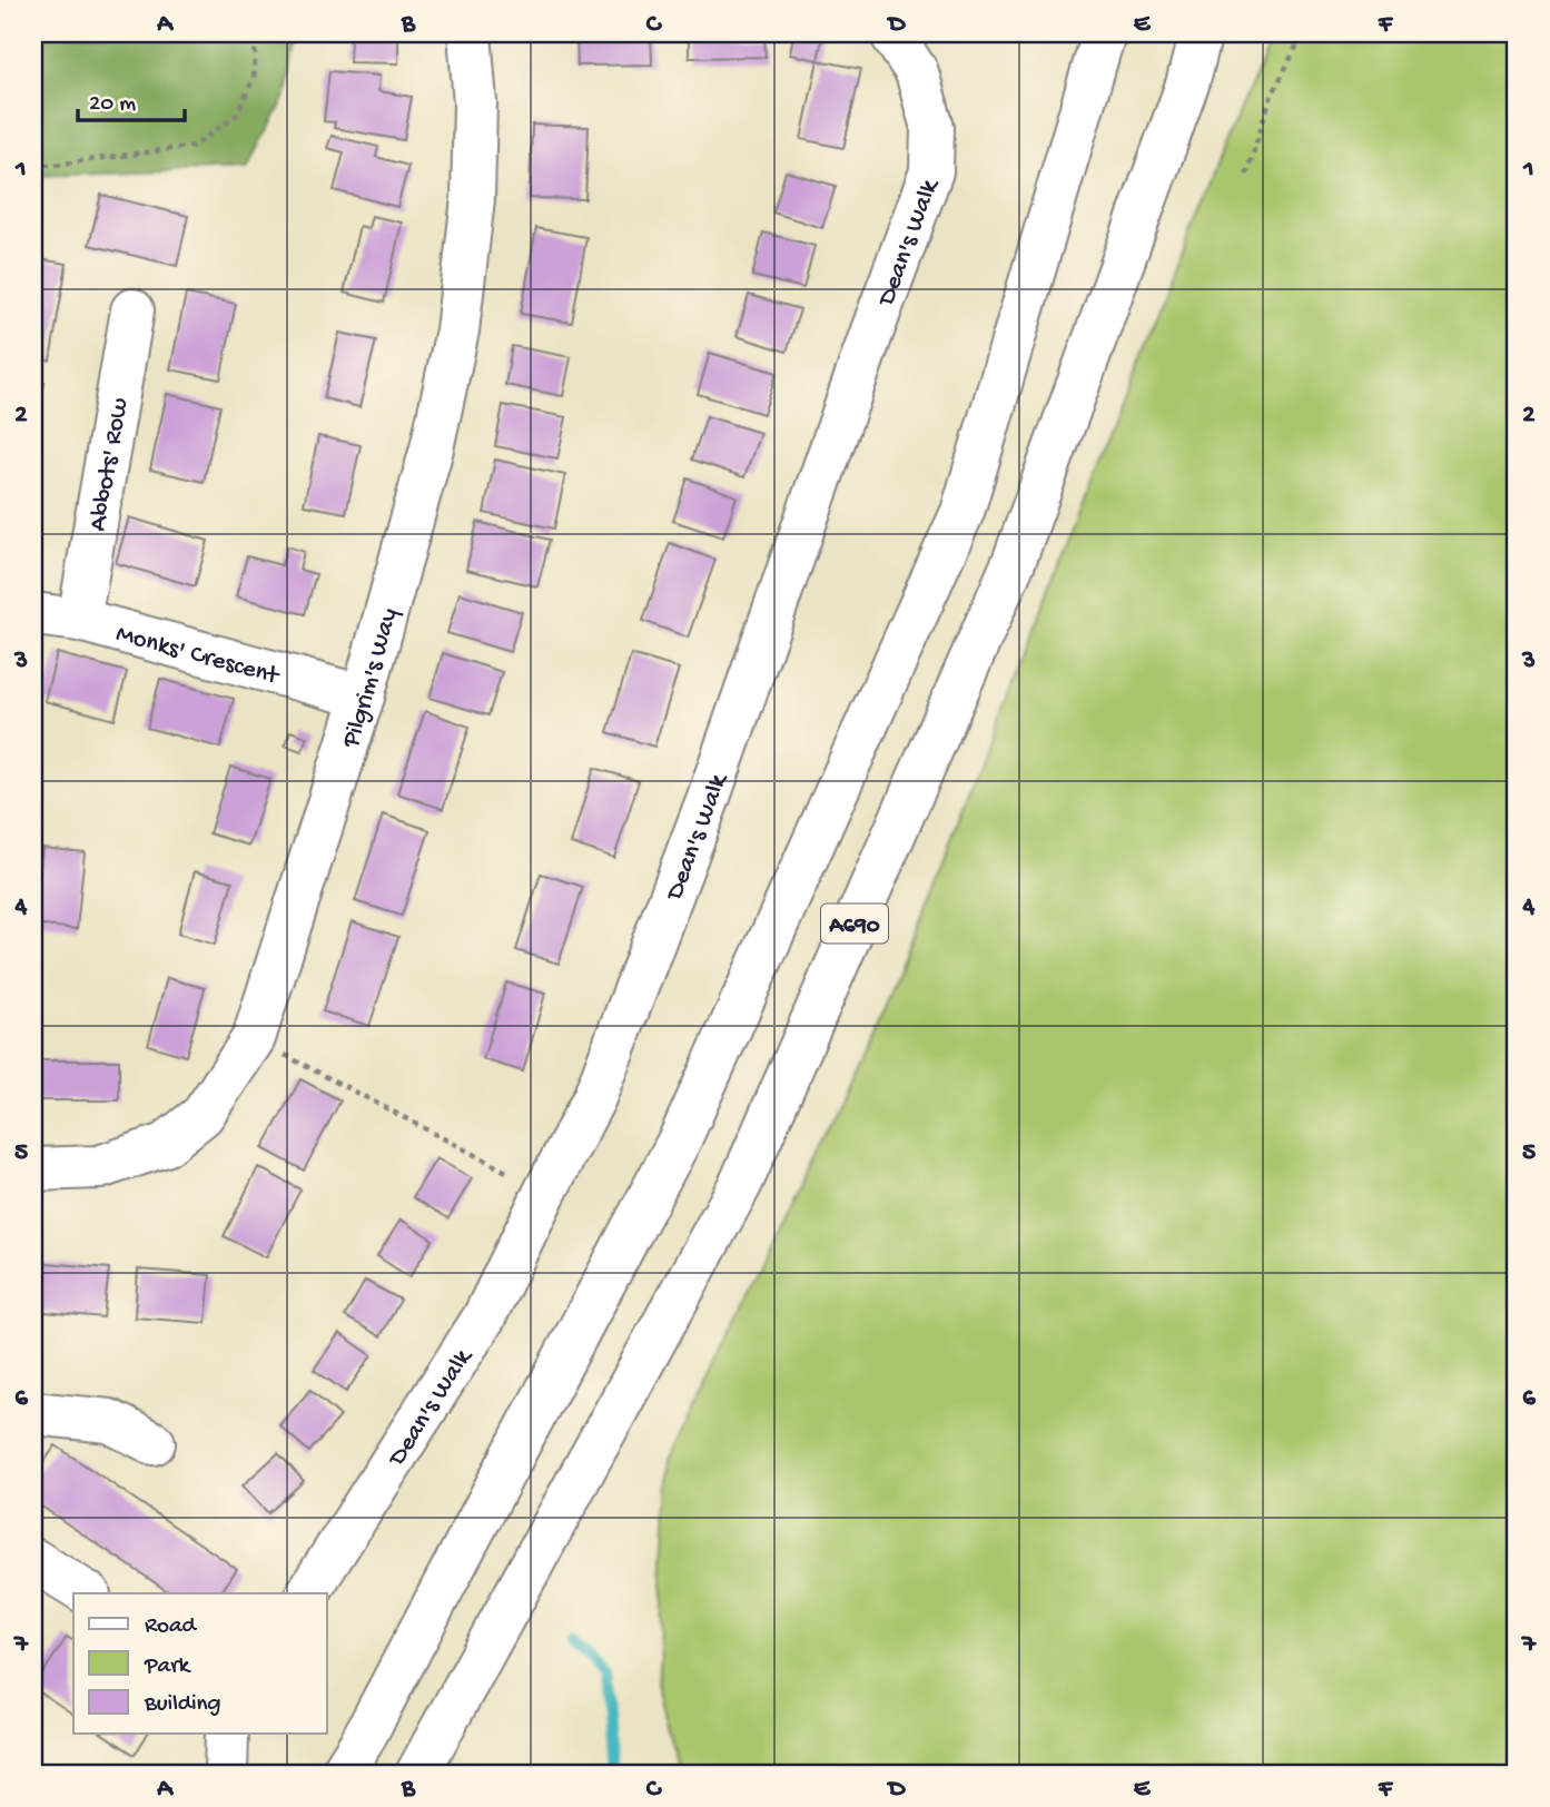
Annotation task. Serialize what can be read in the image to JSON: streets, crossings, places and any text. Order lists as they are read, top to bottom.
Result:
{
  "streets": {
    "main road": [
      "Dean's Walk",
      "Abbots' Row",
      "Monks' Crescent",
      "Pilgrim's Way",
      "A690"
    ]
  },
  "crossings": [
    ["Abbots' Row", "Monks' Crescent"],
    ["Monks' Crescent", "Pilgrim's Way"]
  ],
  "legend": ["Road", "Park", "Building"],
  "scale_bar": "20 m",
  "grid": {
    "columns": [
      "A",
      "B",
      "C",
      "D",
      "E",
      "F"
    ],
    "rows": [
      "1",
      "2",
      "3",
      "4",
      "5",
      "6",
      "7"
    ]
  }
}
